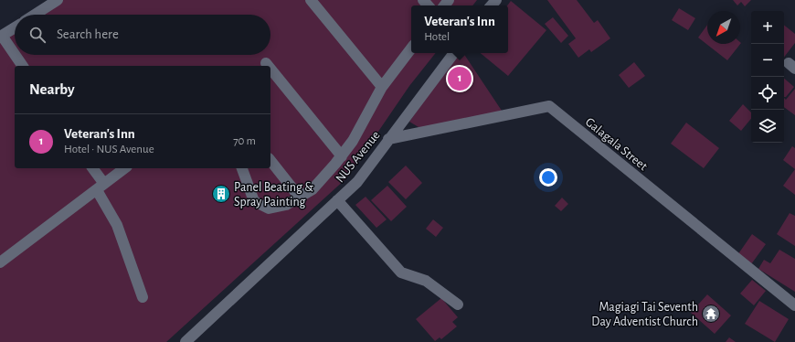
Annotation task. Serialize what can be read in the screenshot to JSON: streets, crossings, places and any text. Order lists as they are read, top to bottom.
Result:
{
  "streets": {
    "street": ["Galagala Street", "NUS Avenue"]
  },
  "crossings": [
    ["Galagala Street", "NUS Avenue"]
  ],
  "places": {
    "building": ["Panel Beating & Spray Painting"],
    "temple": ["Magiagi Tai Seventh Day Adventist Church"]
  },
  "north": "bottom left",
  "page": {
    "popup": ["Veteran's Inn", "Hotel"],
    "map_buttons": ["+", "−"],
    "search": "Search here",
    "pins": "1",
    "heading": "Nearby",
    "list": [
      {
        "mark": "1",
        "name": "Veteran's Inn",
        "note": "Hotel · NUS Avenue",
        "value": "70 m"
      }
    ]
  }
}
